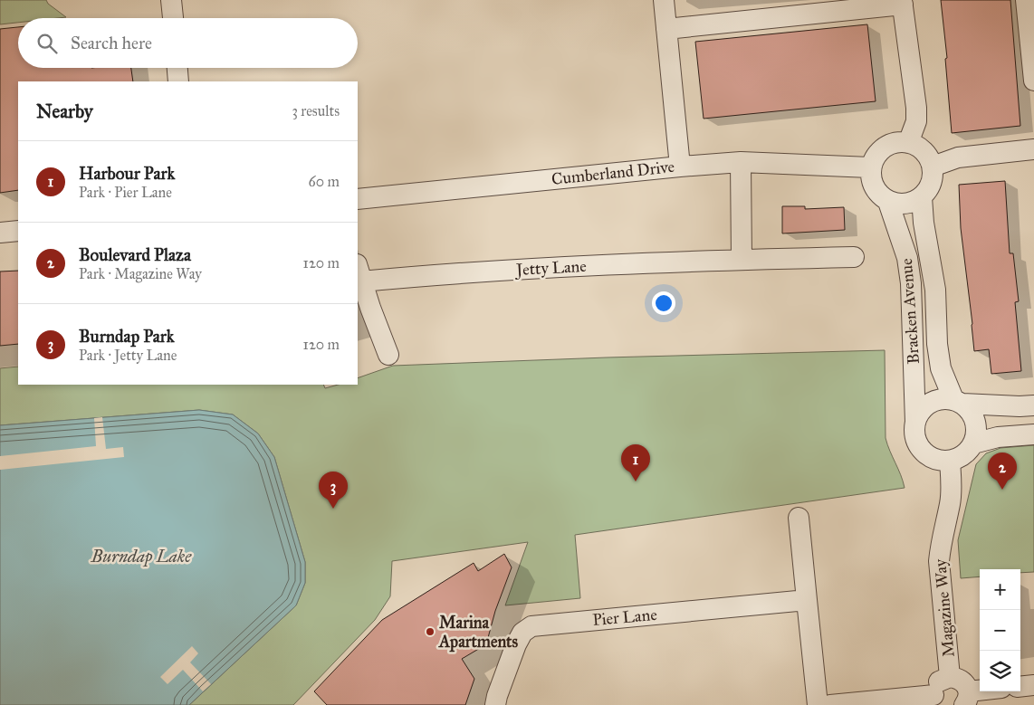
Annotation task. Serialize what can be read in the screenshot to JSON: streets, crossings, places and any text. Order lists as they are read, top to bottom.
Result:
{
  "streets": {
    "street": [
      "Cumberland Drive",
      "Jetty Lane",
      "Bracken Avenue",
      "Magazine Way",
      "Pier Lane"
    ]
  },
  "crossings": [
    ["Cumberland Drive", "Bracken Avenue"],
    ["Bracken Avenue", "Magazine Way"]
  ],
  "water": ["Burndap Lake"],
  "places": ["Marina Apartments"],
  "page": {
    "search": "Search here",
    "heading": ["Nearby", "3 results"],
    "list": [
      {
        "mark": "1",
        "name": "Harbour Park",
        "note": "Park · Pier Lane",
        "value": "60 m"
      },
      {
        "mark": "2",
        "name": "Boulevard Plaza",
        "note": "Park · Magazine Way",
        "value": "120 m"
      },
      {
        "mark": "3",
        "name": "Burndap Park",
        "note": "Park · Jetty Lane",
        "value": "120 m"
      }
    ],
    "pins": ["1", "2", "3"],
    "map_buttons": ["+", "−"]
  }
}
